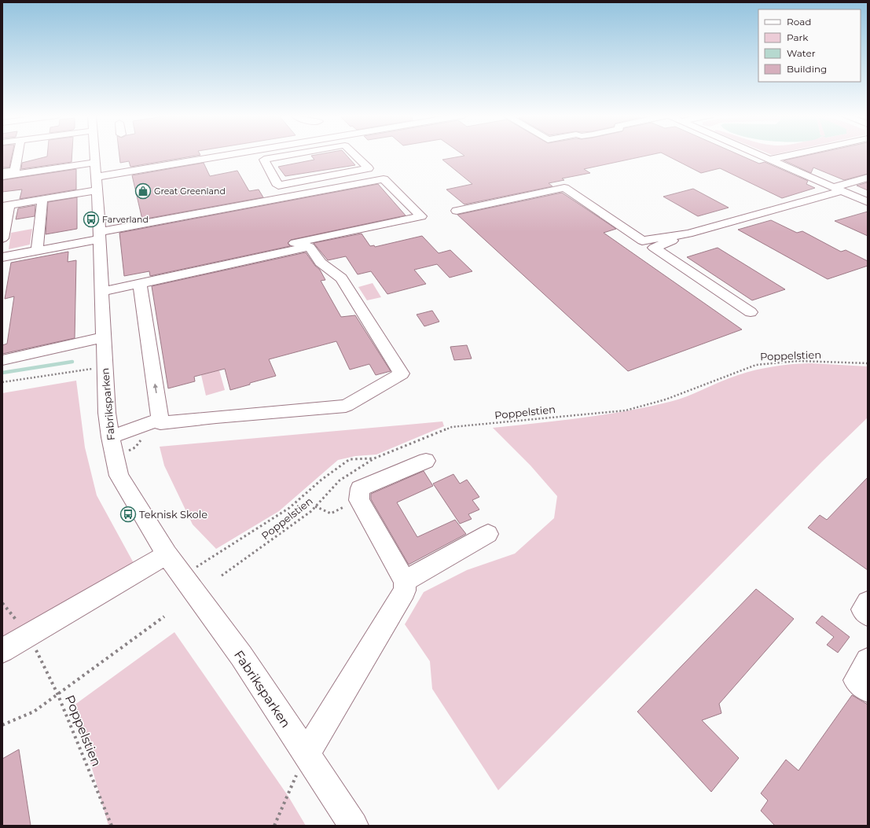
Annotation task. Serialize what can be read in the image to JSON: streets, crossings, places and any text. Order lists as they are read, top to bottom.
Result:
{
  "streets": {
    "street": ["Fabriksparken"],
    "path": ["Poppelstien"]
  },
  "places": {
    "shop": ["Great Greenland"],
    "bus stop": ["Farverland", "Teknisk Skole"]
  },
  "legend": [
    "Road",
    "Park",
    "Water",
    "Building"
  ]
}
